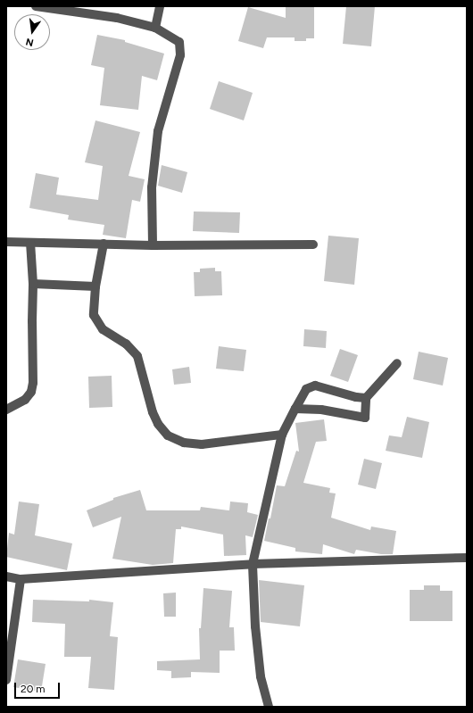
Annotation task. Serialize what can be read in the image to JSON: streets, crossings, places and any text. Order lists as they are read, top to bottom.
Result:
{
  "scale_bar": "20 m",
  "north": "bottom"
}
